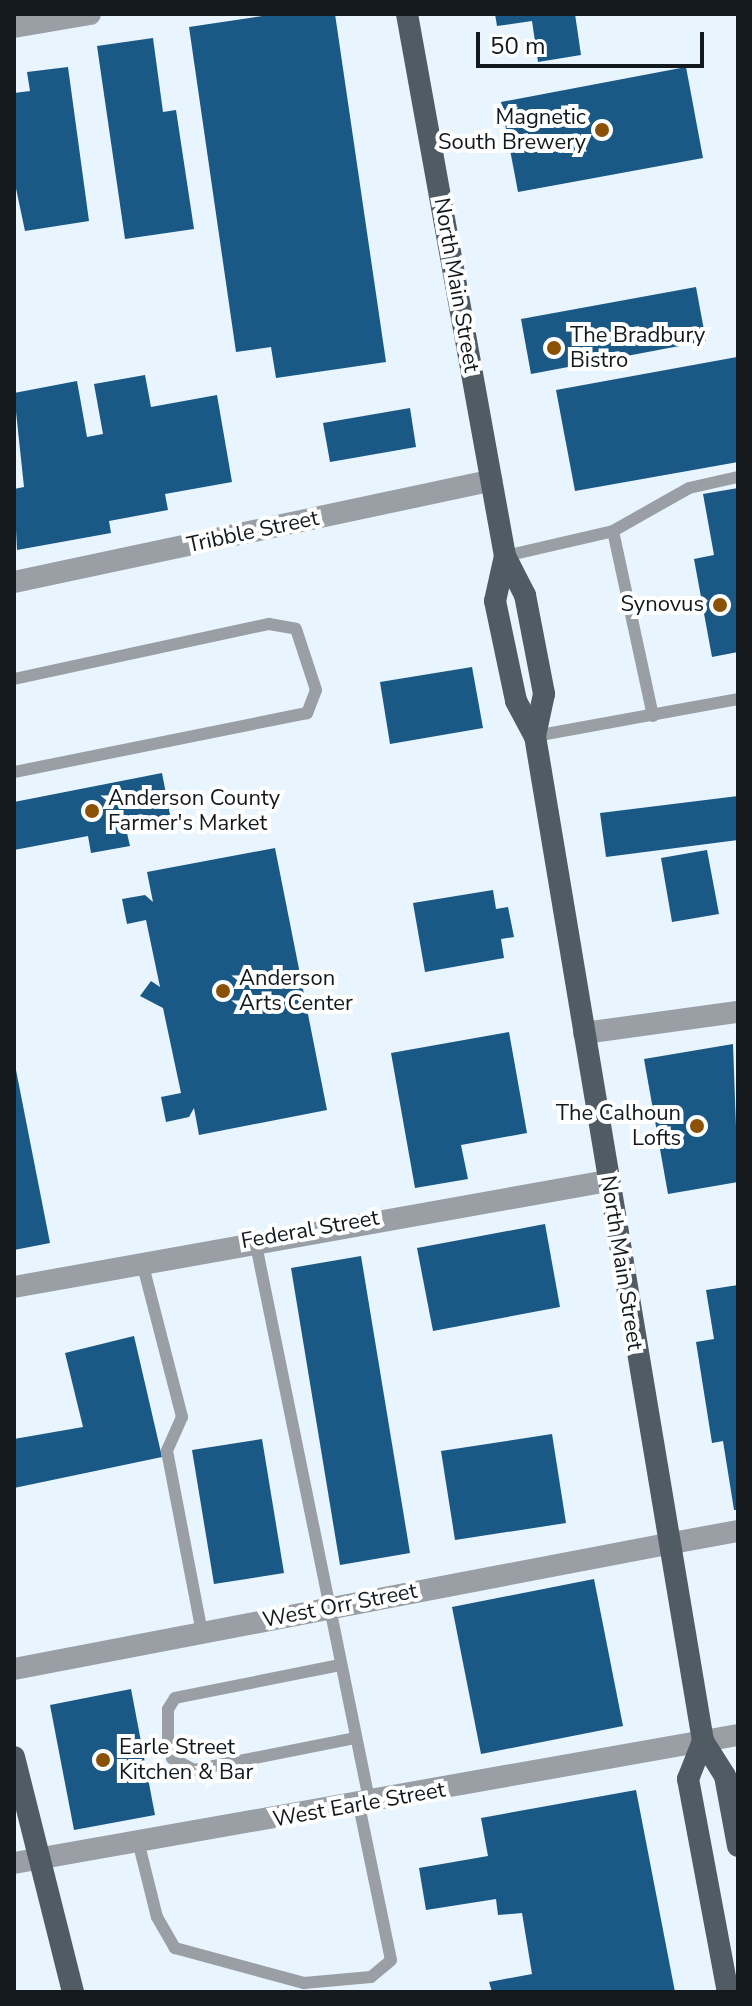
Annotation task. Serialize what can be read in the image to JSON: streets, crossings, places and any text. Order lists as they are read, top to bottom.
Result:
{
  "streets": {
    "main road": ["North Main Street"],
    "street": [
      "Tribble Street",
      "Federal Street",
      "West Orr Street",
      "West Earle Street"
    ]
  },
  "crossings": [
    ["North Main Street", "Tribble Street"],
    ["North Main Street", "Federal Street"],
    ["North Main Street", "West Orr Street"],
    ["North Main Street", "West Earle Street"]
  ],
  "places": [
    "Magnetic South Brewery",
    "The Bradbury Bistro",
    "Synovus",
    "Anderson County Farmer's Market",
    "Anderson Arts Center",
    "The Calhoun Lofts",
    "Earle Street Kitchen & Bar"
  ],
  "scale_bar": "50 m"
}
